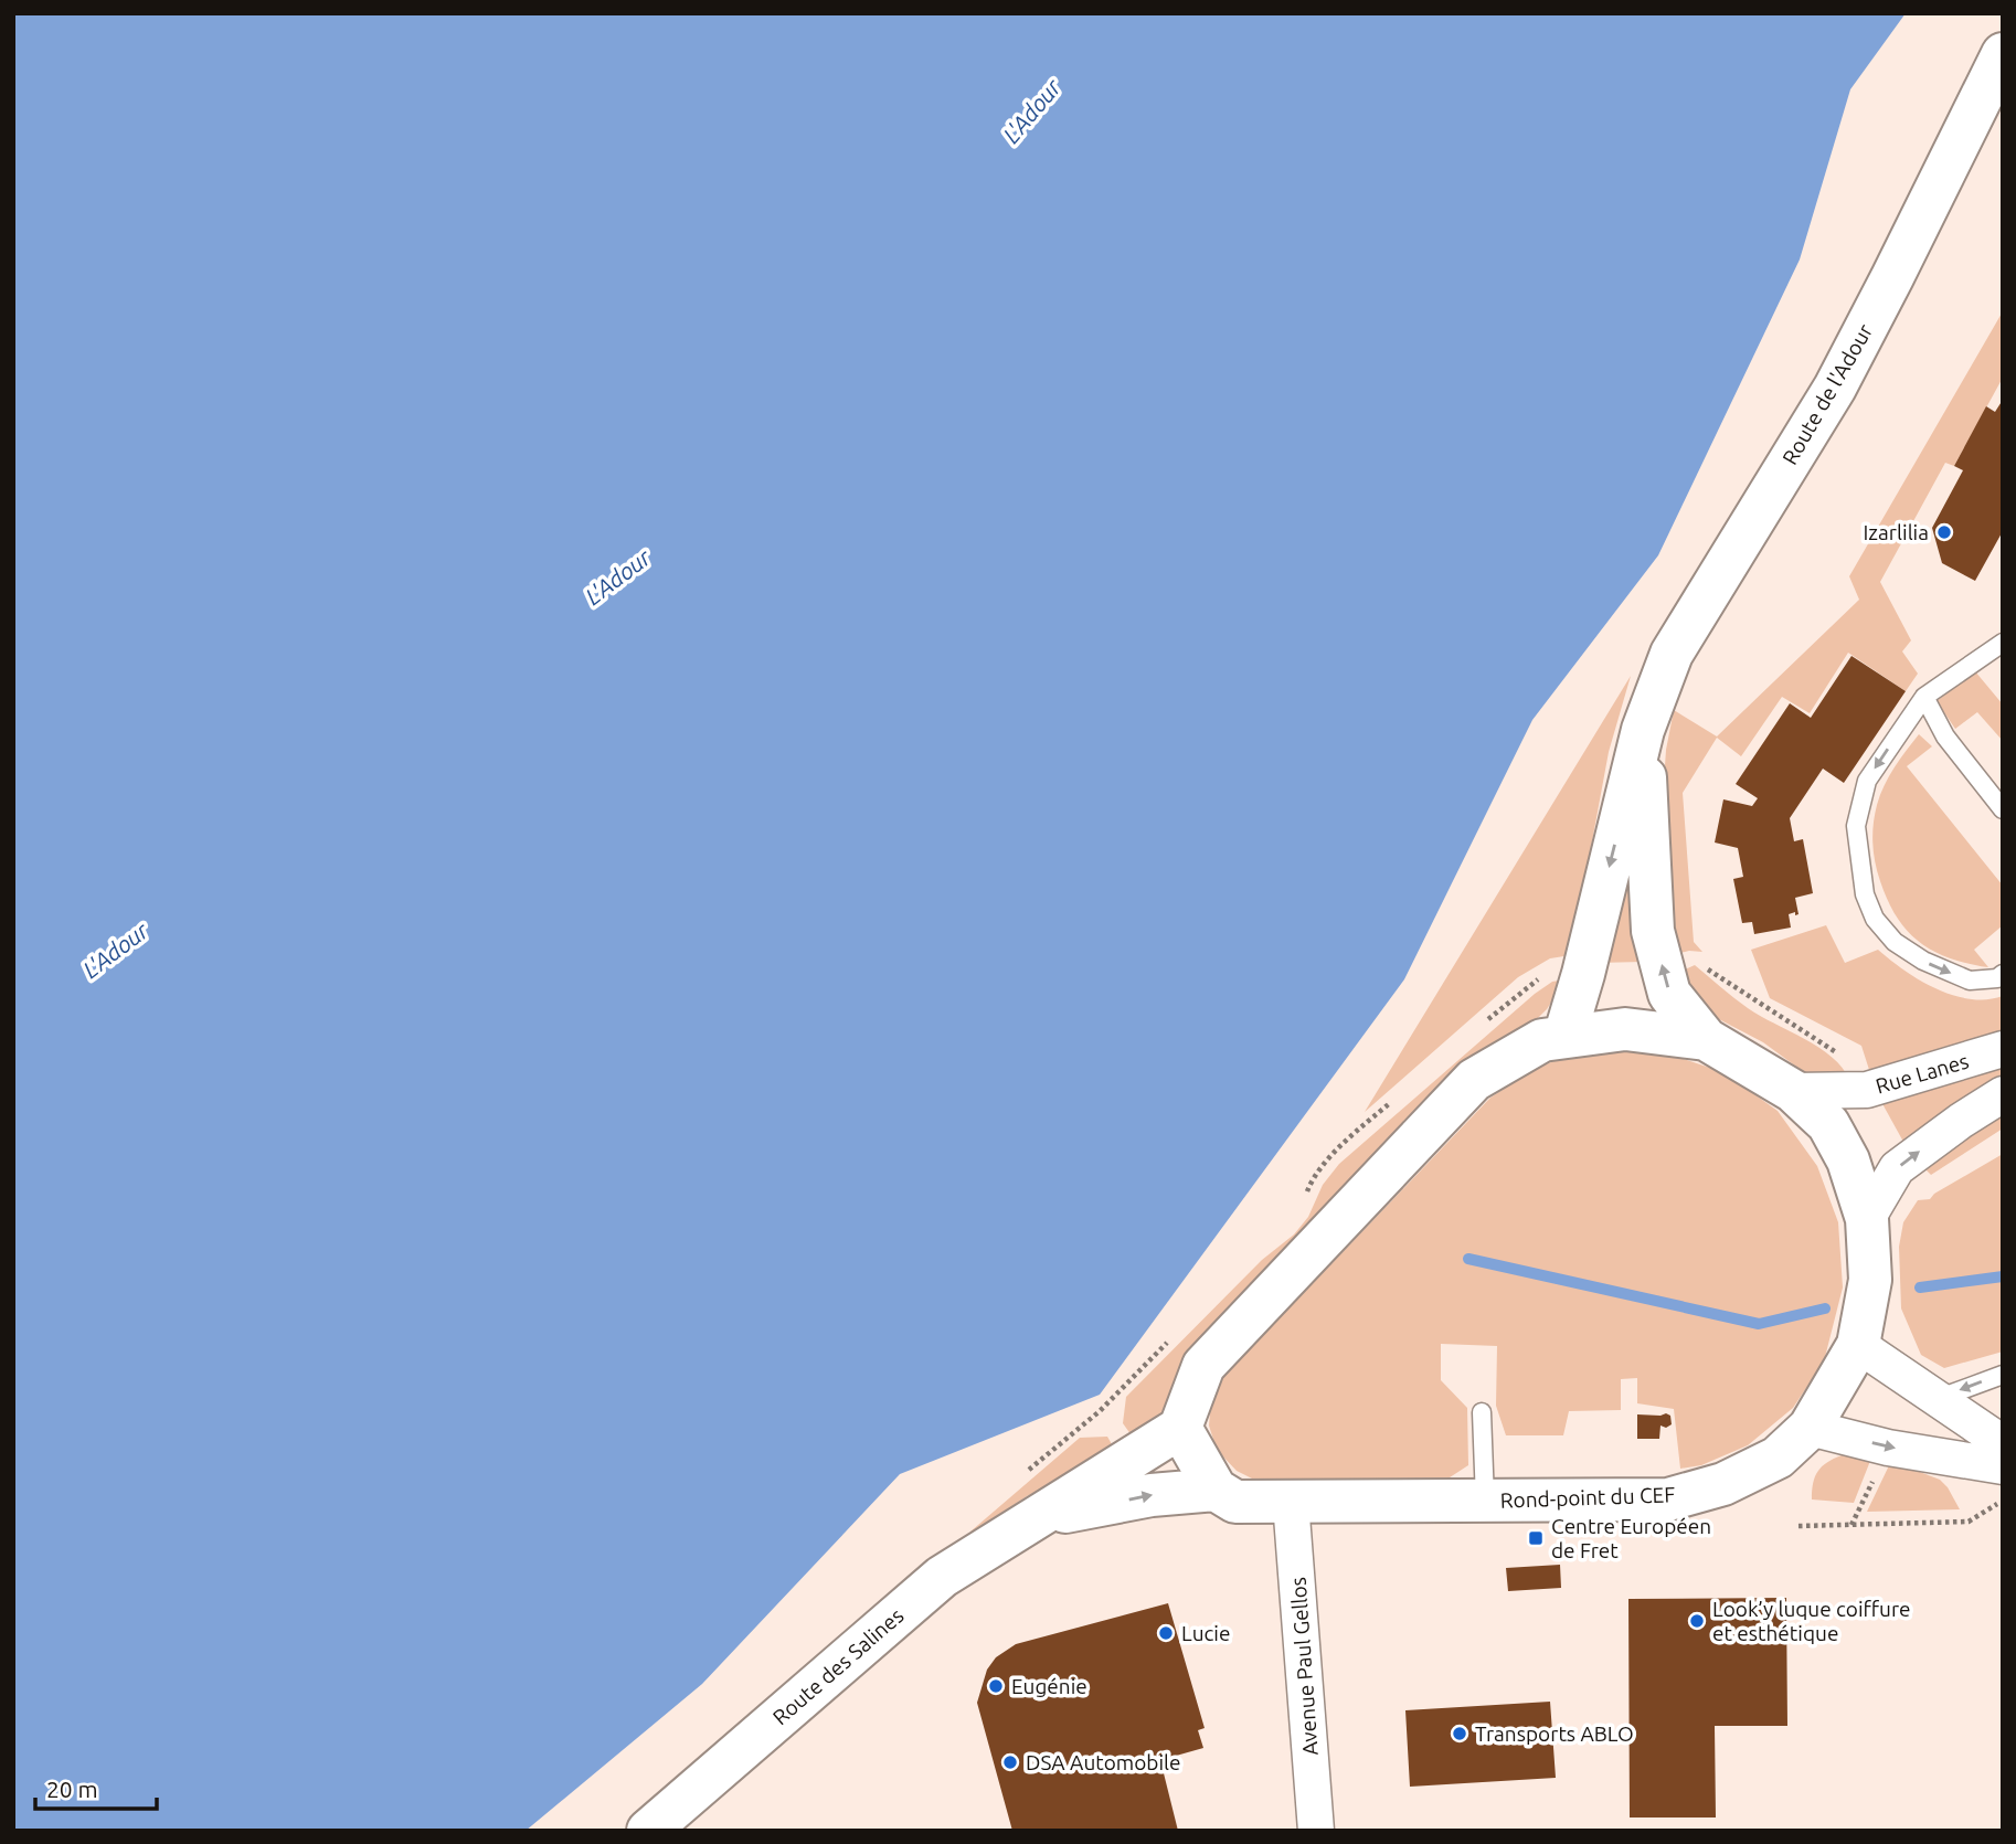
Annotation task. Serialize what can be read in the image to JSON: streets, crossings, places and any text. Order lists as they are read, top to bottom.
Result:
{
  "streets": {
    "main road": ["Route de l'Adour", "Rond-point du CEF", "Route des Salines"],
    "street": ["Rue Lanes", "Avenue Paul Gellos"]
  },
  "crossings": [
    ["Route de l'Adour", "Rond-point du CEF"],
    ["Rue Lanes", "Rond-point du CEF"],
    ["Rond-point du CEF", "Route des Salines"],
    ["Rond-point du CEF", "Avenue Paul Gellos"]
  ],
  "water": ["L'Adour"],
  "places": {
    "other": [
      "Izarlilia",
      "Look’y luque coiffure et esthétique",
      "Lucie",
      "Eugénie",
      "Transports ABLO",
      "DSA Automobile"
    ],
    "transit": ["Centre Européen de Fret"]
  },
  "scale_bar": "20 m"
}
